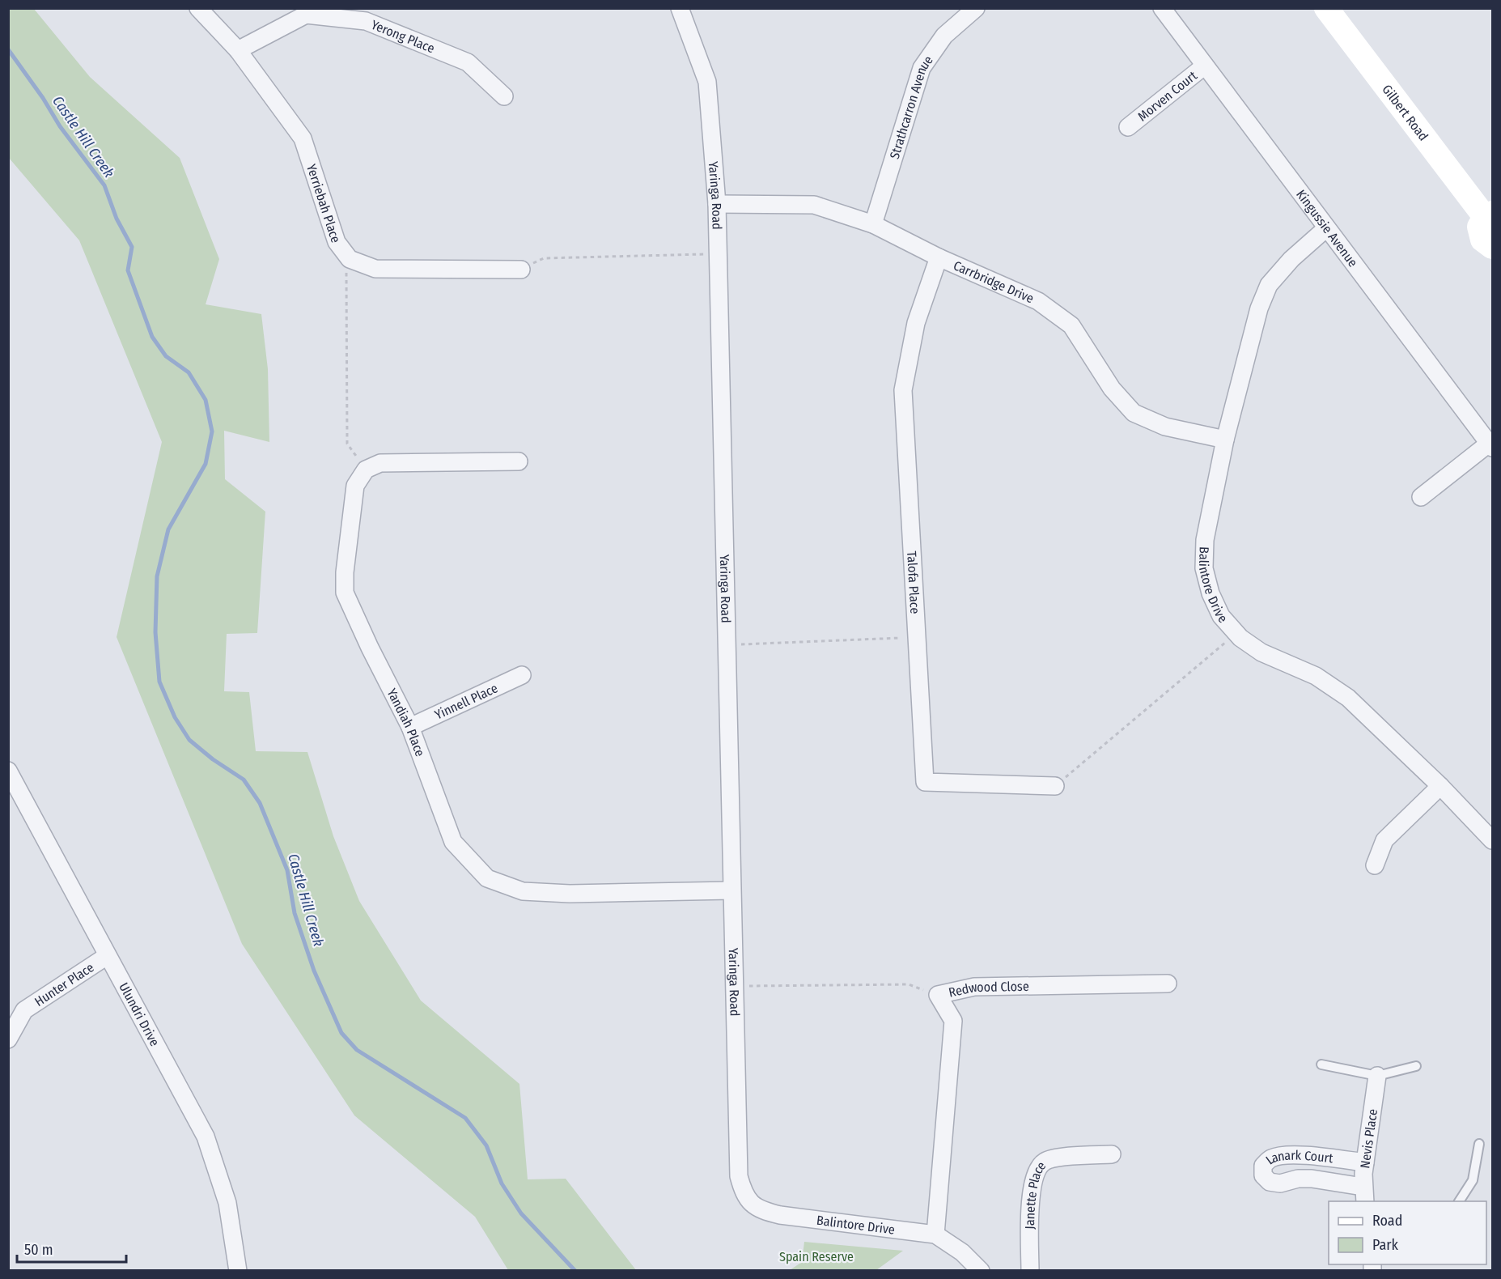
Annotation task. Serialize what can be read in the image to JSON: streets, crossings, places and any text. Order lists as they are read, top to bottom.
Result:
{
  "streets": {
    "main road": ["Gilbert Road"],
    "street": [
      "Yerong Place",
      "Morven Court",
      "Strathcarron Avenue",
      "Yaringa Road",
      "Yerriebah Place",
      "Kingussie Avenue",
      "Carrbridge Drive",
      "Talofa Place",
      "Balintore Drive",
      "Yinnell Place",
      "Yandiah Place",
      "Hunter Place",
      "Redwood Close",
      "Ulundri Drive",
      "Nevis Place",
      "Lanark Court",
      "Janette Place"
    ]
  },
  "crossings": [
    ["Yerong Place", "Yerriebah Place"],
    ["Morven Court", "Kingussie Avenue"],
    ["Strathcarron Avenue", "Carrbridge Drive"],
    ["Yaringa Road", "Carrbridge Drive"],
    ["Yaringa Road", "Balintore Drive"],
    ["Yaringa Road", "Yandiah Place"],
    ["Kingussie Avenue", "Balintore Drive"],
    ["Carrbridge Drive", "Talofa Place"],
    ["Carrbridge Drive", "Balintore Drive"],
    ["Balintore Drive", "Redwood Close"],
    ["Yinnell Place", "Yandiah Place"],
    ["Hunter Place", "Ulundri Drive"],
    ["Nevis Place", "Lanark Court"]
  ],
  "water": ["Castle Hill Creek"],
  "parks": ["Spain Reserve"],
  "legend": ["Road", "Park"],
  "scale_bar": "50 m"
}
